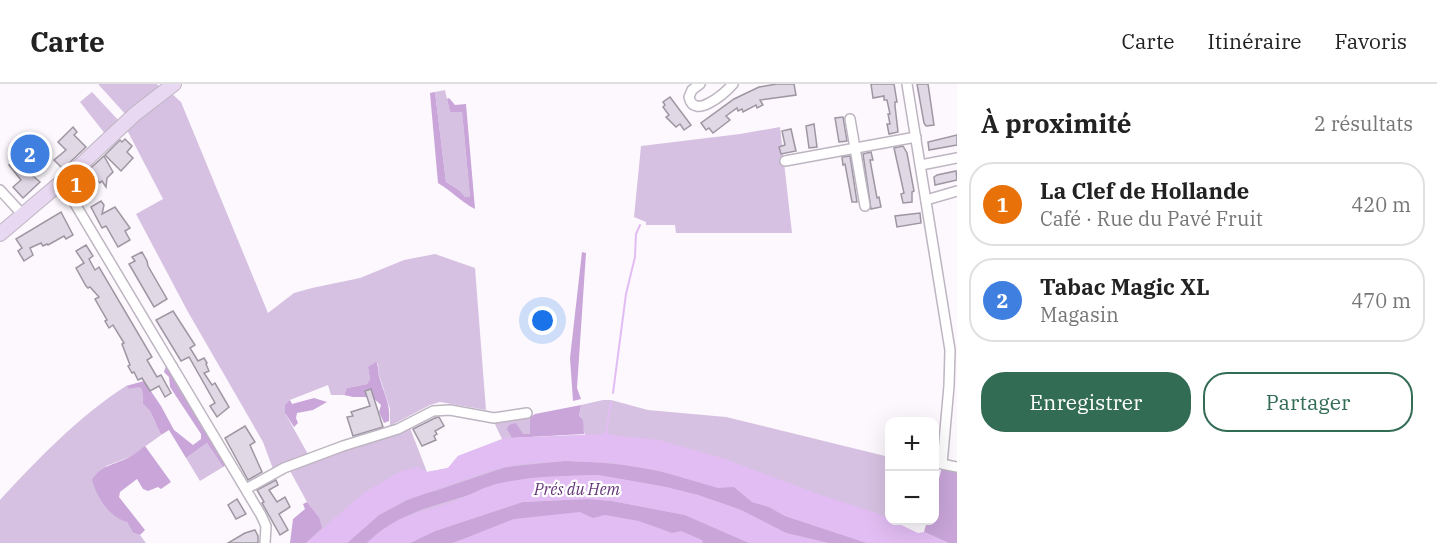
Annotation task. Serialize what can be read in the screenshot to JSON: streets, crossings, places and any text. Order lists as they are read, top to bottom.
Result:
{
  "parks": ["Prés du Hem"],
  "page": {
    "header": "Carte",
    "nav": ["Carte", "Itinéraire", "Favoris"],
    "heading": ["À proximité", "2 résultats"],
    "pins": ["2", "1"],
    "list": [
      {
        "mark": "1",
        "name": "La Clef de Hollande",
        "note": "Café · Rue du Pavé Fruit",
        "value": "420 m"
      },
      {
        "mark": "2",
        "name": "Tabac Magic XL",
        "note": "Magasin",
        "value": "470 m"
      }
    ],
    "buttons": ["Enregistrer", "Partager"],
    "map_buttons": ["+", "−"]
  }
}
